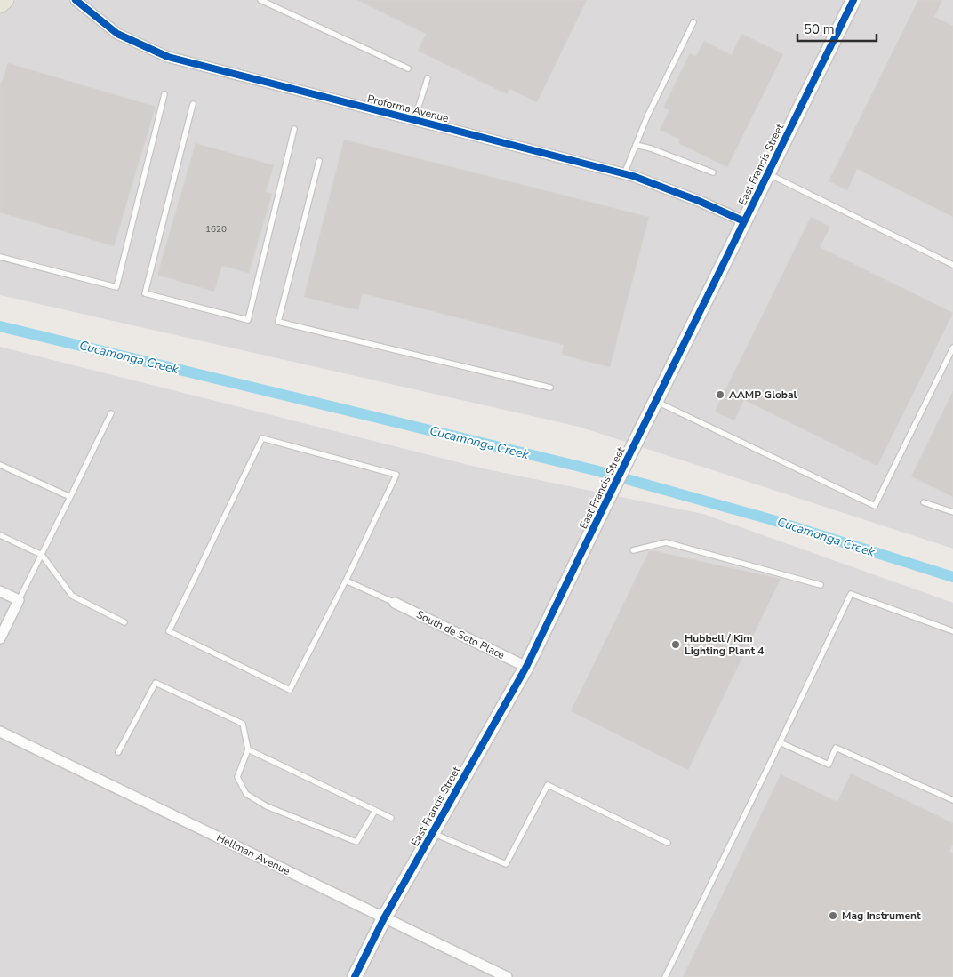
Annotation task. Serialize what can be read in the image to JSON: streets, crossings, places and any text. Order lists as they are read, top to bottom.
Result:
{
  "streets": {
    "street": [
      "Proforma Avenue",
      "East Francis Street",
      "South de Soto Place",
      "Hellman Avenue"
    ]
  },
  "crossings": [
    ["Proforma Avenue", "East Francis Street"],
    ["East Francis Street", "South de Soto Place"],
    ["East Francis Street", "Hellman Avenue"]
  ],
  "water": ["Cucamonga Creek"],
  "places": ["AAMP Global", "Hubbell / Kim Lighting Plant 4", "Mag Instrument"],
  "house_numbers": ["1620"],
  "scale_bar": "50 m"
}
